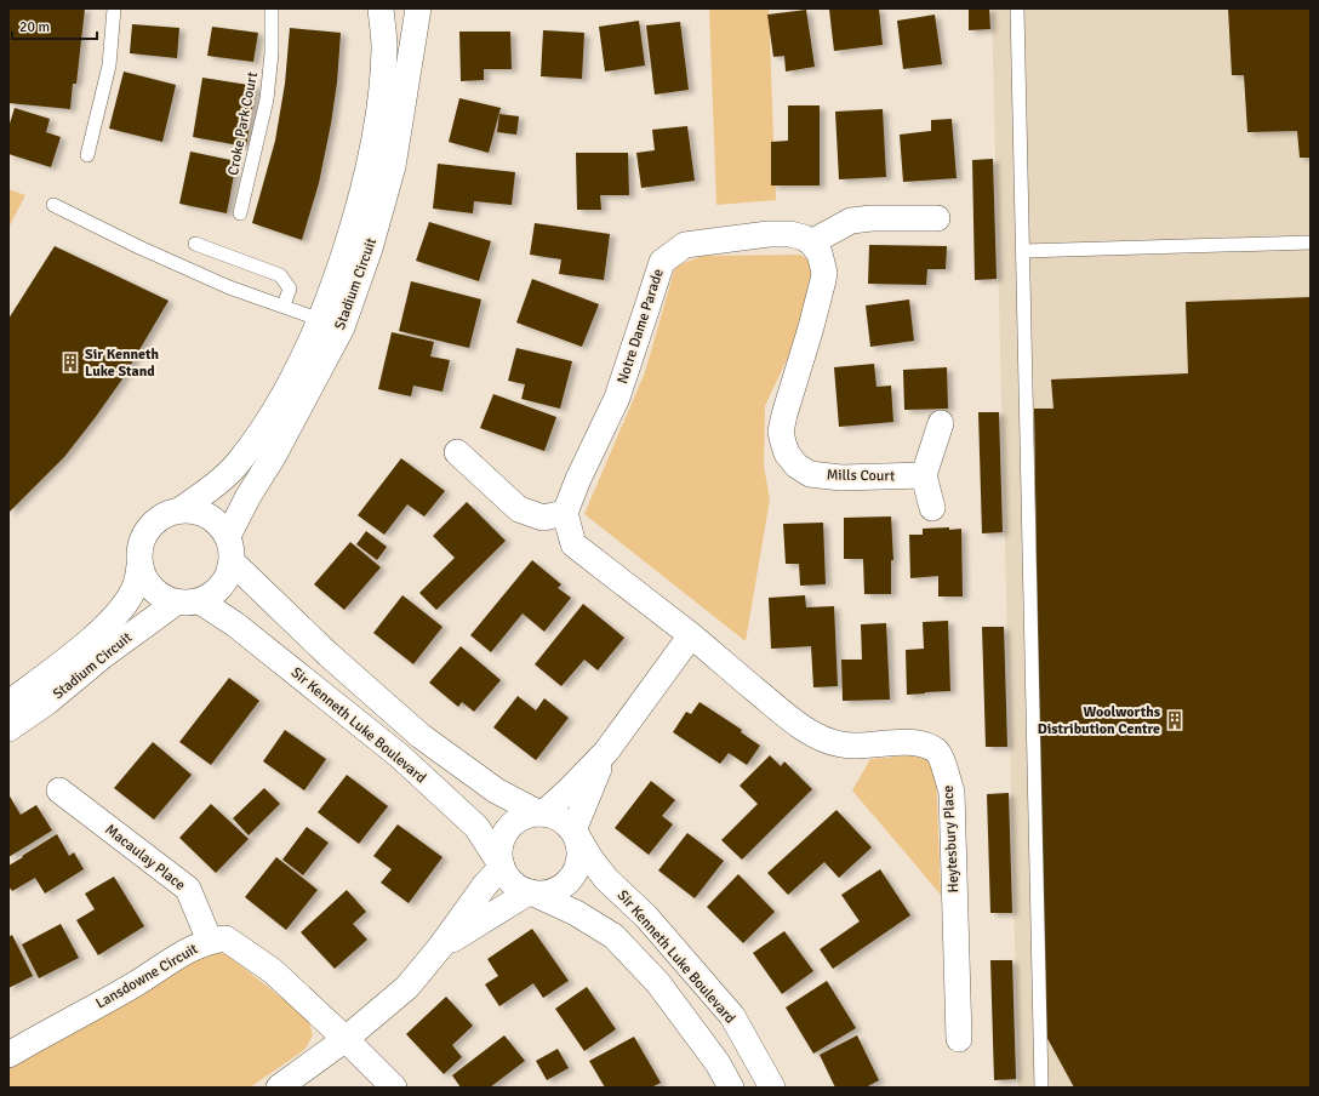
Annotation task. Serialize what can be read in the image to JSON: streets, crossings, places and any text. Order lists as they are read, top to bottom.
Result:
{
  "streets": {
    "street": [
      "Stadium Circuit",
      "Notre Dame Parade",
      "Mills Court",
      "Sir Kenneth Luke Boulevard",
      "Heytesbury Place",
      "Macaulay Place",
      "Lansdowne Circuit"
    ],
    "lane": ["Croke Park Court"]
  },
  "crossings": [
    ["Stadium Circuit", "Sir Kenneth Luke Boulevard"],
    ["Notre Dame Parade", "Mills Court"],
    ["Macaulay Place", "Lansdowne Circuit"]
  ],
  "places": {
    "building": ["Sir Kenneth Luke Stand", "Woolworths Distribution Centre"]
  },
  "scale_bar": "20 m"
}
